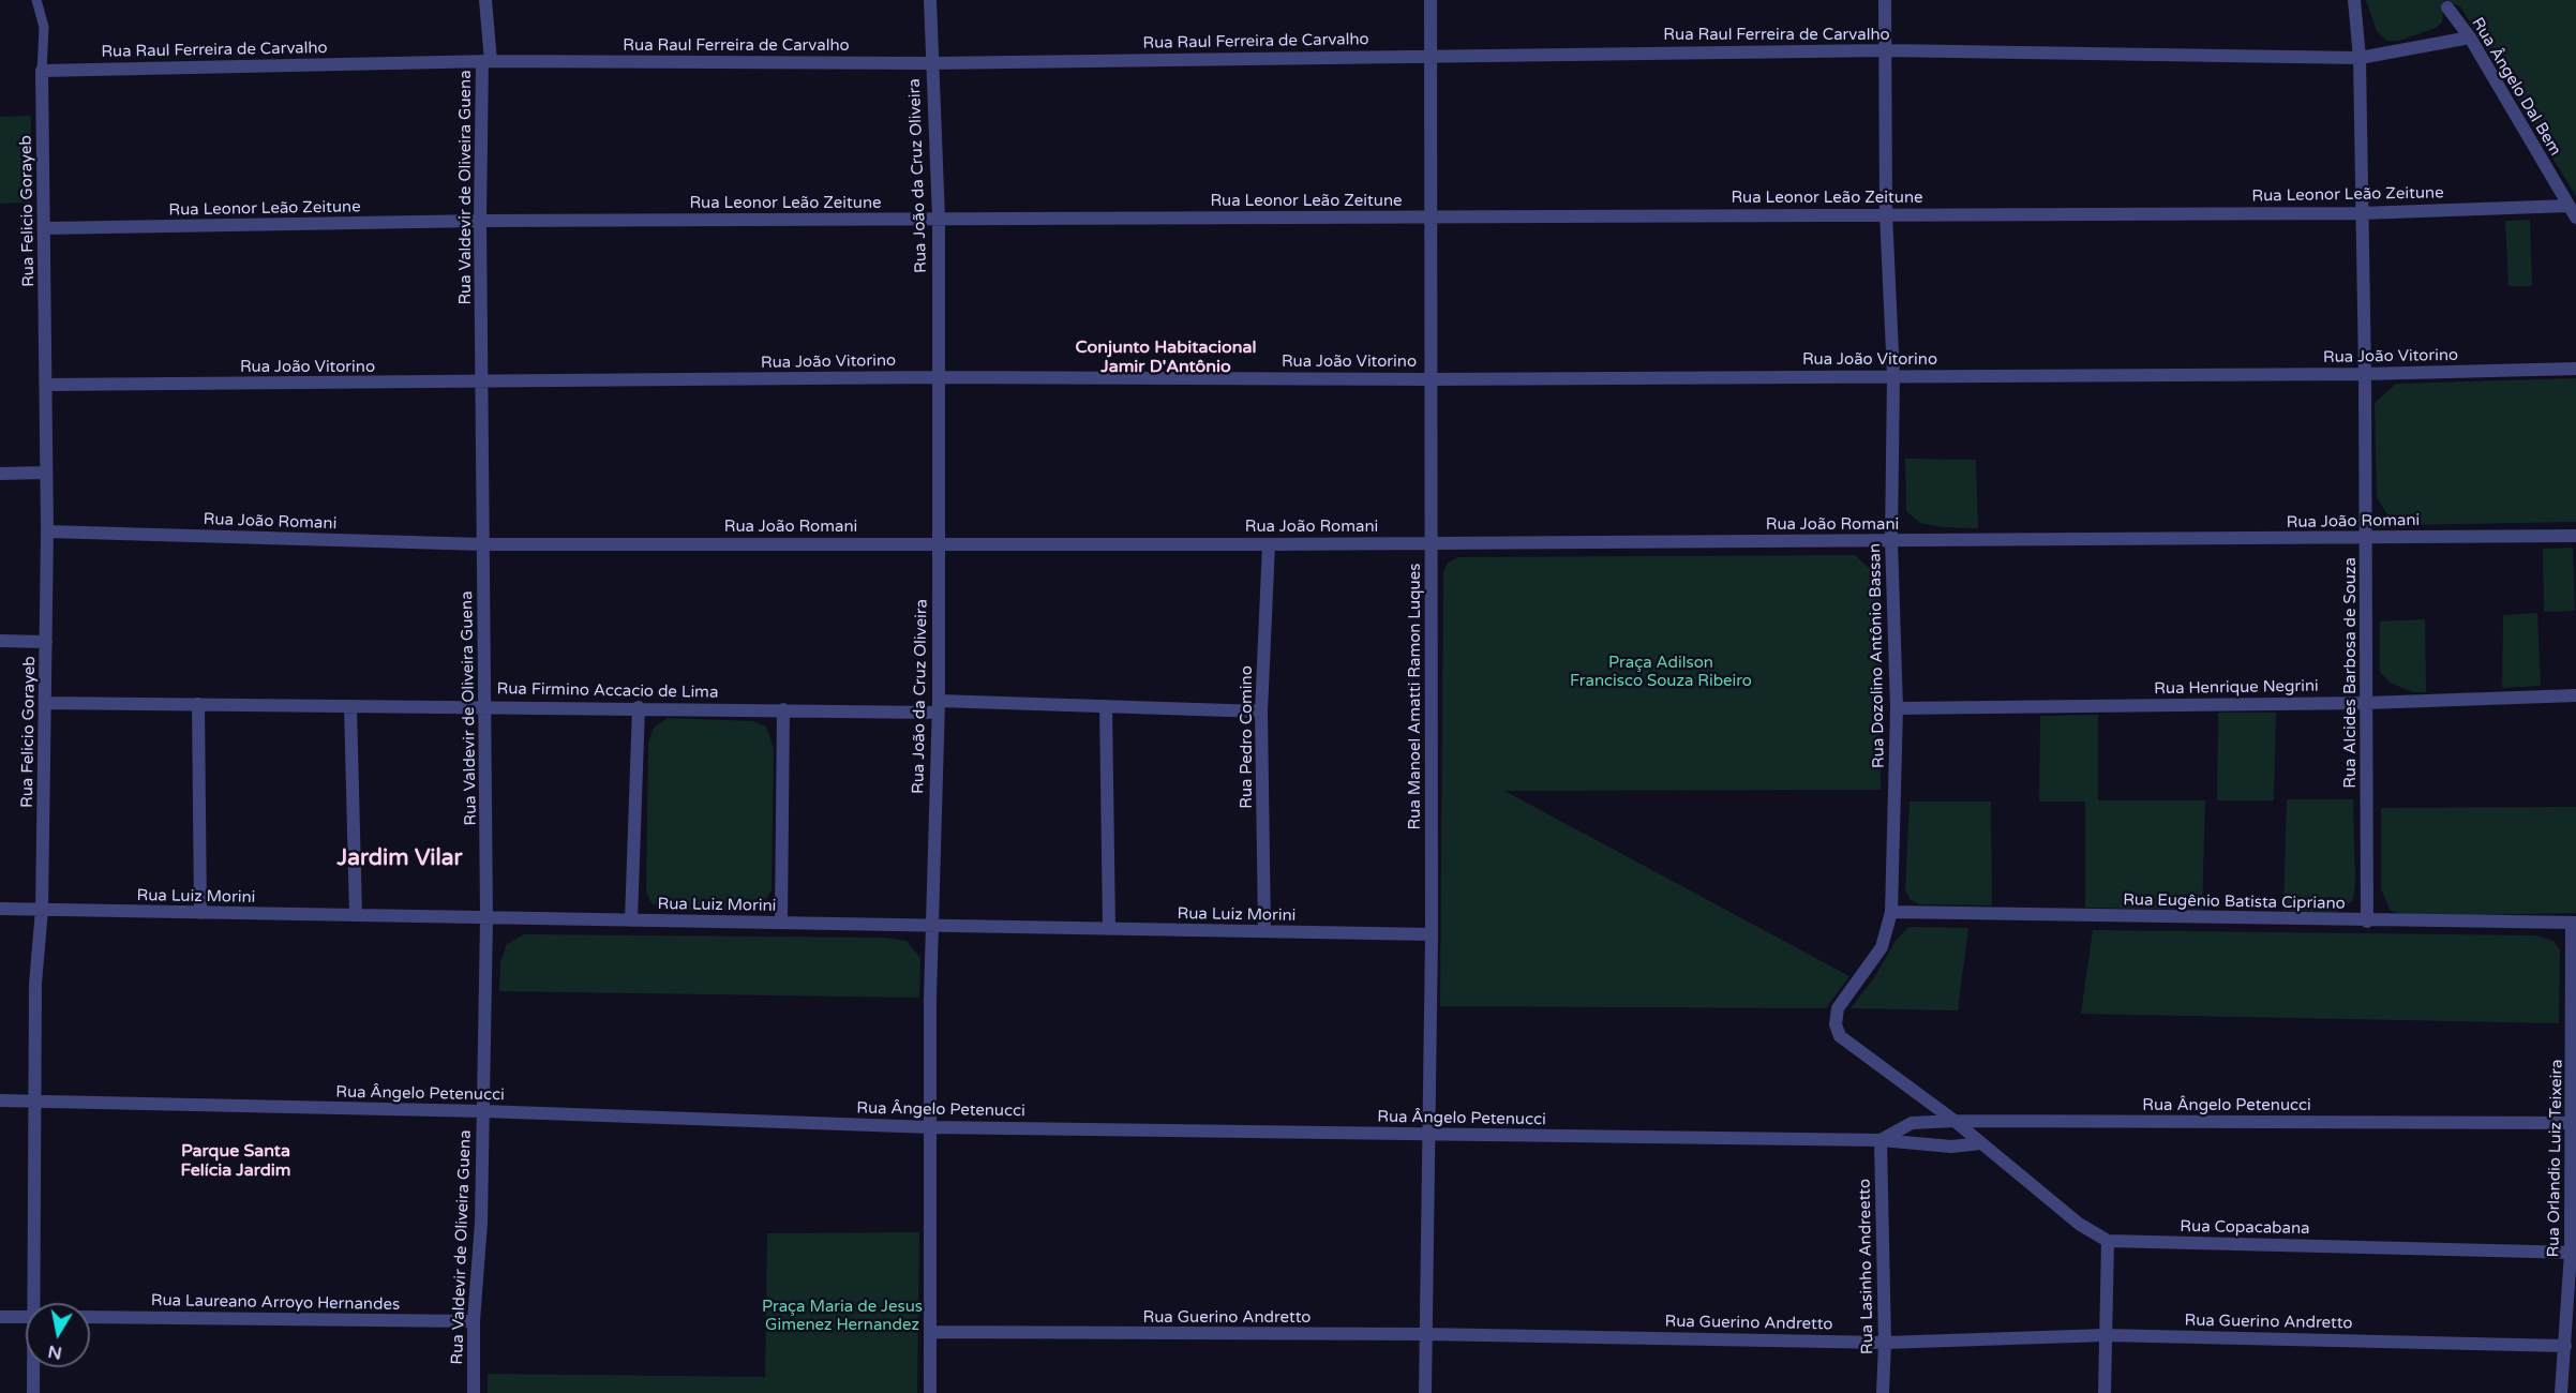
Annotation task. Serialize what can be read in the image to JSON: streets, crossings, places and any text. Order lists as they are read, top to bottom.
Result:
{
  "streets": {
    "street": [
      "Rua Raul Ferreira de Carvalho",
      "Rua Ângelo Dal Bem",
      "Rua João da Cruz Oliveira",
      "Rua Valdevir de Oliveira Guena",
      "Rua Leonor Leão Zeitune",
      "Rua Felicio Gorayeb",
      "Rua João Vitorino",
      "Rua João Romani",
      "Rua Dozolino Antônio Bassan",
      "Rua Alcides Barbosa de Souza",
      "Rua Henrique Negrini",
      "Rua Firmino Accacio de Lima",
      "Rua Manoel Amatti Ramon Luques",
      "Rua Pedro Comino",
      "Rua Luiz Morini",
      "Rua Eugênio Batista Cipriano",
      "Rua Ângelo Petenucci",
      "Rua Orlandio Luiz Teixeira",
      "Rua Copacabana",
      "Rua Lasinho Andreetto",
      "Rua Laureano Arroyo Hernandes",
      "Rua Guerino Andretto"
    ]
  },
  "crossings": [
    ["Rua Raul Ferreira de Carvalho", "Rua Ângelo Dal Bem"],
    ["Rua Raul Ferreira de Carvalho", "Rua João da Cruz Oliveira"],
    ["Rua Raul Ferreira de Carvalho", "Rua Valdevir de Oliveira Guena"],
    ["Rua Raul Ferreira de Carvalho", "Rua Felicio Gorayeb"],
    ["Rua Raul Ferreira de Carvalho", "Rua Dozolino Antônio Bassan"],
    ["Rua Raul Ferreira de Carvalho", "Rua Alcides Barbosa de Souza"],
    ["Rua Raul Ferreira de Carvalho", "Rua Manoel Amatti Ramon Luques"],
    ["Rua Ângelo Dal Bem", "Rua Leonor Leão Zeitune"],
    ["Rua João da Cruz Oliveira", "Rua Leonor Leão Zeitune"],
    ["Rua João da Cruz Oliveira", "Rua João Vitorino"],
    ["Rua João da Cruz Oliveira", "Rua João Romani"],
    ["Rua João da Cruz Oliveira", "Rua Firmino Accacio de Lima"],
    ["Rua João da Cruz Oliveira", "Rua Luiz Morini"],
    ["Rua João da Cruz Oliveira", "Rua Ângelo Petenucci"],
    ["Rua João da Cruz Oliveira", "Rua Guerino Andretto"],
    ["Rua Valdevir de Oliveira Guena", "Rua Leonor Leão Zeitune"],
    ["Rua Valdevir de Oliveira Guena", "Rua João Vitorino"],
    ["Rua Valdevir de Oliveira Guena", "Rua João Romani"],
    ["Rua Valdevir de Oliveira Guena", "Rua Firmino Accacio de Lima"],
    ["Rua Valdevir de Oliveira Guena", "Rua Luiz Morini"],
    ["Rua Valdevir de Oliveira Guena", "Rua Ângelo Petenucci"],
    ["Rua Valdevir de Oliveira Guena", "Rua Laureano Arroyo Hernandes"],
    ["Rua Leonor Leão Zeitune", "Rua Felicio Gorayeb"],
    ["Rua Leonor Leão Zeitune", "Rua Dozolino Antônio Bassan"],
    ["Rua Leonor Leão Zeitune", "Rua Alcides Barbosa de Souza"],
    ["Rua Leonor Leão Zeitune", "Rua Manoel Amatti Ramon Luques"],
    ["Rua Felicio Gorayeb", "Rua João Vitorino"],
    ["Rua Felicio Gorayeb", "Rua João Romani"],
    ["Rua Felicio Gorayeb", "Rua Firmino Accacio de Lima"],
    ["Rua Felicio Gorayeb", "Rua Luiz Morini"],
    ["Rua Felicio Gorayeb", "Rua Ângelo Petenucci"],
    ["Rua João Vitorino", "Rua Dozolino Antônio Bassan"],
    ["Rua João Vitorino", "Rua Alcides Barbosa de Souza"],
    ["Rua João Vitorino", "Rua Manoel Amatti Ramon Luques"],
    ["Rua João Romani", "Rua Dozolino Antônio Bassan"],
    ["Rua João Romani", "Rua Alcides Barbosa de Souza"],
    ["Rua João Romani", "Rua Manoel Amatti Ramon Luques"],
    ["Rua João Romani", "Rua Pedro Comino"],
    ["Rua Dozolino Antônio Bassan", "Rua Henrique Negrini"],
    ["Rua Dozolino Antônio Bassan", "Rua Eugênio Batista Cipriano"],
    ["Rua Dozolino Antônio Bassan", "Rua Ângelo Petenucci"],
    ["Rua Dozolino Antônio Bassan", "Rua Copacabana"],
    ["Rua Alcides Barbosa de Souza", "Rua Henrique Negrini"],
    ["Rua Alcides Barbosa de Souza", "Rua Eugênio Batista Cipriano"],
    ["Rua Firmino Accacio de Lima", "Rua Pedro Comino"],
    ["Rua Manoel Amatti Ramon Luques", "Rua Luiz Morini"],
    ["Rua Manoel Amatti Ramon Luques", "Rua Ângelo Petenucci"],
    ["Rua Manoel Amatti Ramon Luques", "Rua Guerino Andretto"],
    ["Rua Pedro Comino", "Rua Luiz Morini"],
    ["Rua Eugênio Batista Cipriano", "Rua Orlandio Luiz Teixeira"],
    ["Rua Ângelo Petenucci", "Rua Orlandio Luiz Teixeira"],
    ["Rua Ângelo Petenucci", "Rua Copacabana"],
    ["Rua Ângelo Petenucci", "Rua Lasinho Andreetto"],
    ["Rua Orlandio Luiz Teixeira", "Rua Copacabana"],
    ["Rua Orlandio Luiz Teixeira", "Rua Guerino Andretto"],
    ["Rua Lasinho Andreetto", "Rua Guerino Andretto"]
  ],
  "districts": ["Conjunto Habitacional Jamir D'Antônio", "Jardim Vilar", "Parque Santa Felícia Jardim"],
  "parks": ["Praça Adilson Francisco Souza Ribeiro", "Praça Maria de Jesus Gimenez Hernandez"],
  "north": "bottom"
}
